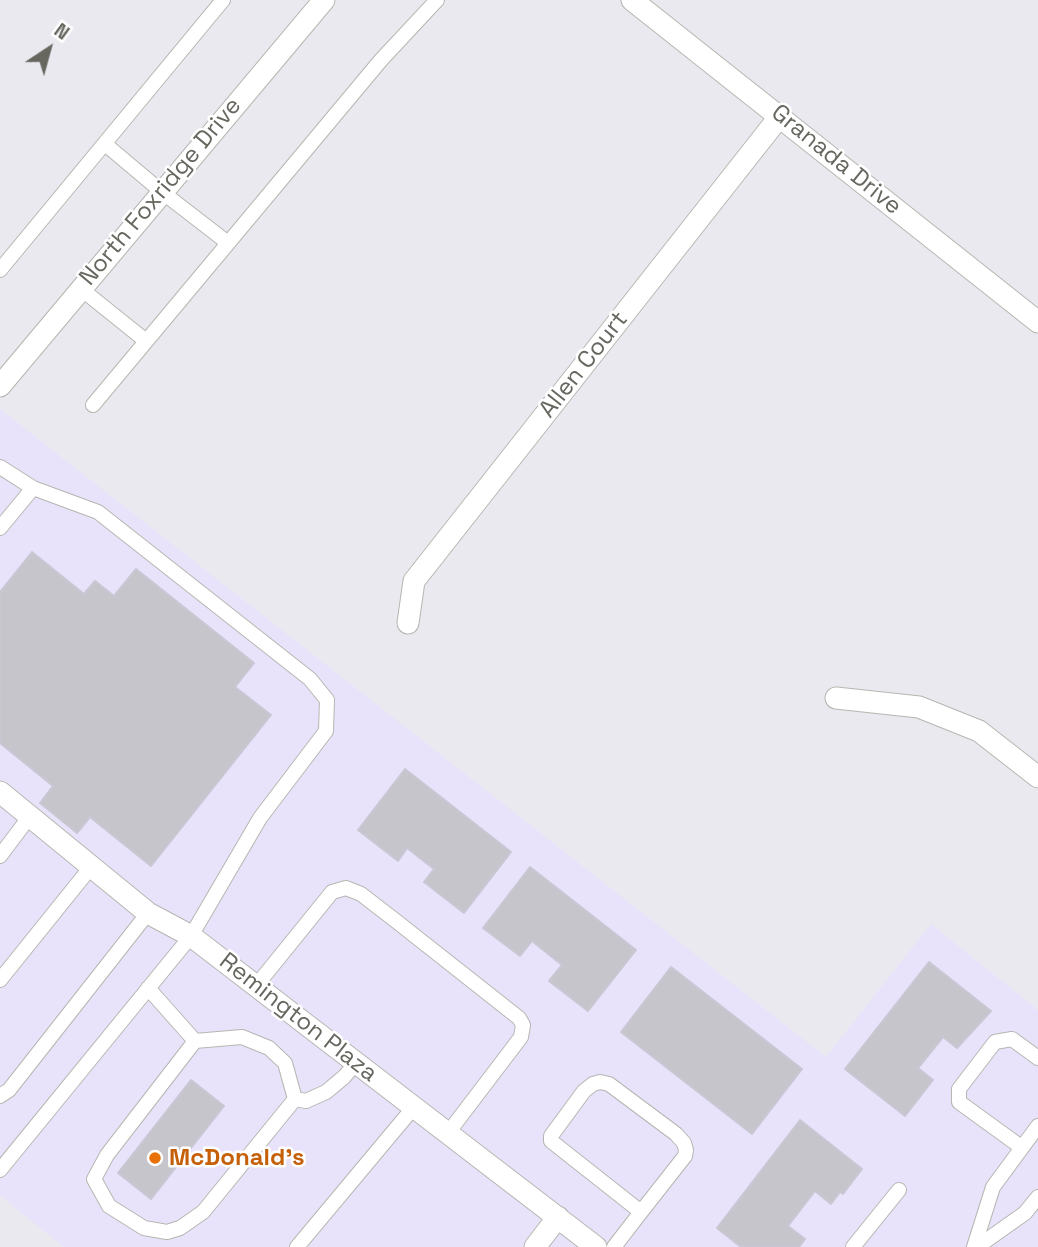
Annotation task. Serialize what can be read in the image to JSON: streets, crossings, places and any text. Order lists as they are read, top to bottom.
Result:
{
  "streets": {
    "street": [
      "Granada Drive",
      "North Foxridge Drive",
      "Allen Court",
      "Remington Plaza"
    ]
  },
  "crossings": [
    ["Granada Drive", "Allen Court"]
  ],
  "places": ["McDonald's"],
  "north": "top right"
}
